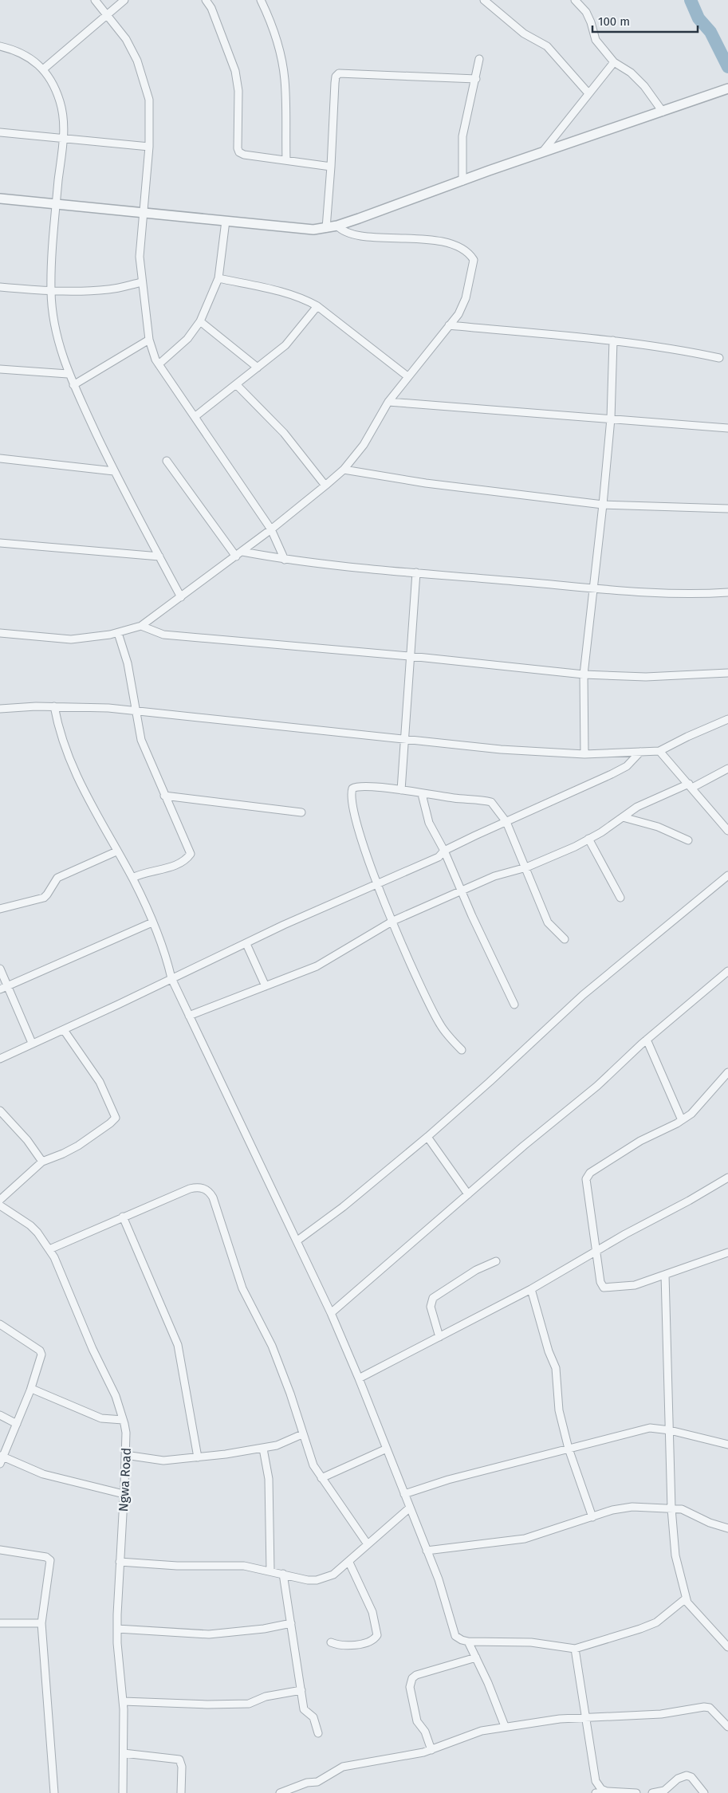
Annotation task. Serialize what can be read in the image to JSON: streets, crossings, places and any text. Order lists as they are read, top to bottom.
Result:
{
  "streets": {
    "street": ["Ngwa Road"]
  },
  "scale_bar": "100 m"
}
